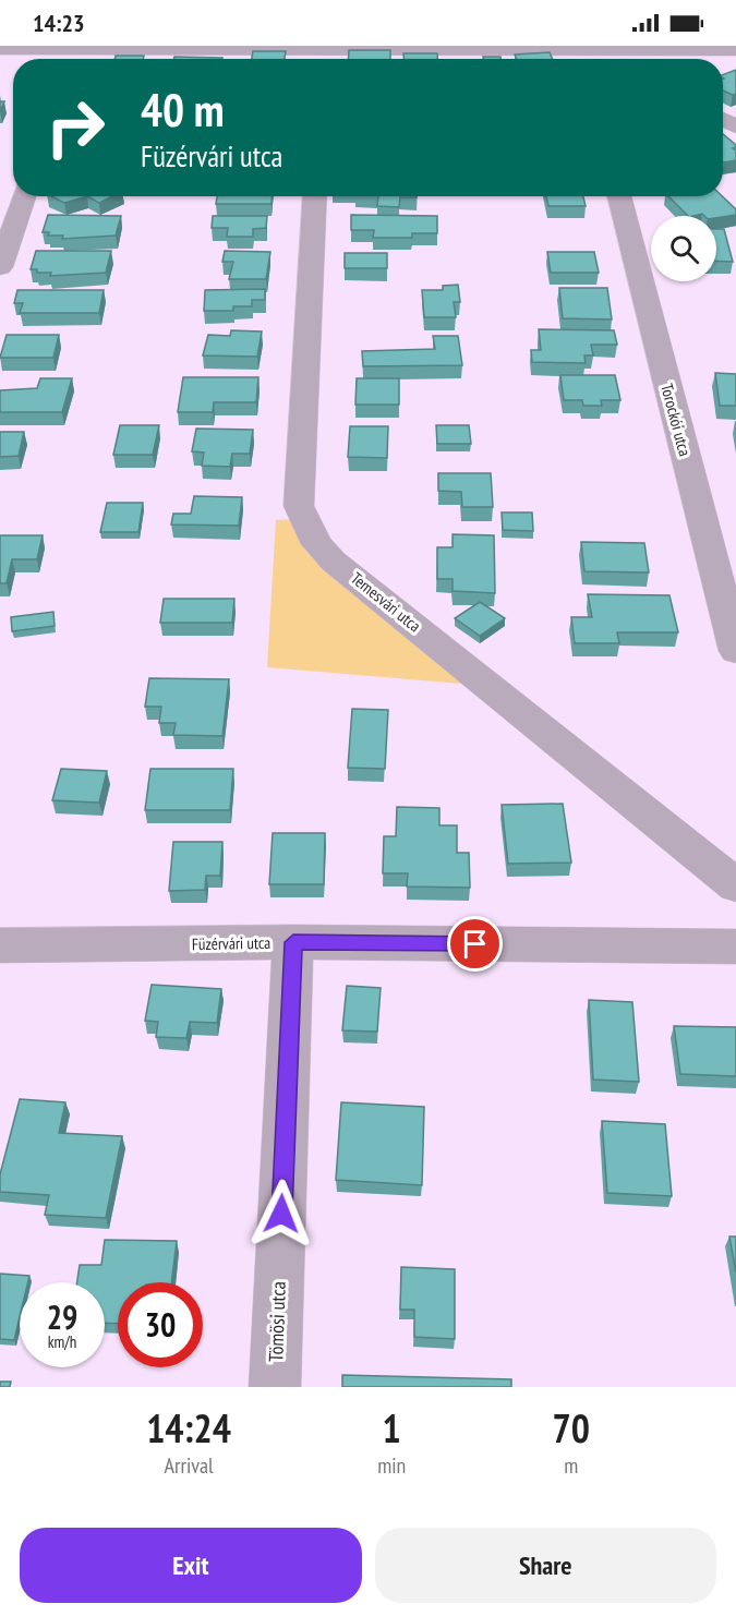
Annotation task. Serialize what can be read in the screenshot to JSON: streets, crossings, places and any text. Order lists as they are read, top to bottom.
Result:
{
  "streets": {
    "street": [
      "Torockói utca",
      "Temesvári utca",
      "Füzérvári utca",
      "Tömösi utca"
    ]
  },
  "crossings": [
    ["Füzérvári utca", "Tömösi utca"]
  ],
  "page": {
    "status": "14:23",
    "turn": ["40 m", "Füzérvári utca"],
    "speed": "29 km/h",
    "limit": "30",
    "eta": [
      "14:24",
      "Arrival",
      "1",
      "min",
      "70",
      "m"
    ],
    "buttons": ["Exit", "Share"]
  }
}
